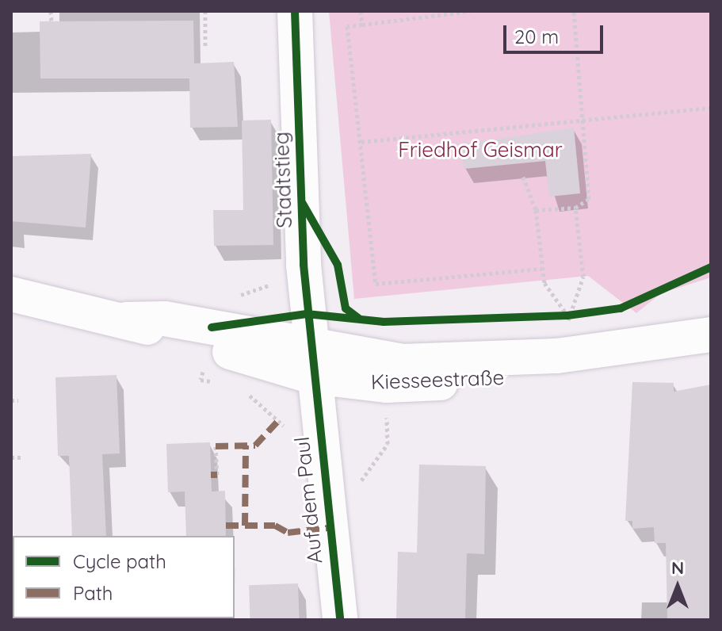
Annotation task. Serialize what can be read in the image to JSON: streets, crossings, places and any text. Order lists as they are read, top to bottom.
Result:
{
  "streets": {
    "street": ["Stadtstieg", "Kiesseestraße", "Auf dem Paul"]
  },
  "crossings": [
    ["Stadtstieg", "Kiesseestraße"],
    ["Stadtstieg", "Auf dem Paul"],
    ["Kiesseestraße", "Auf dem Paul"]
  ],
  "parks": ["Friedhof Geismar"],
  "legend": ["Cycle path", "Path"],
  "scale_bar": "20 m",
  "north": "top"
}
